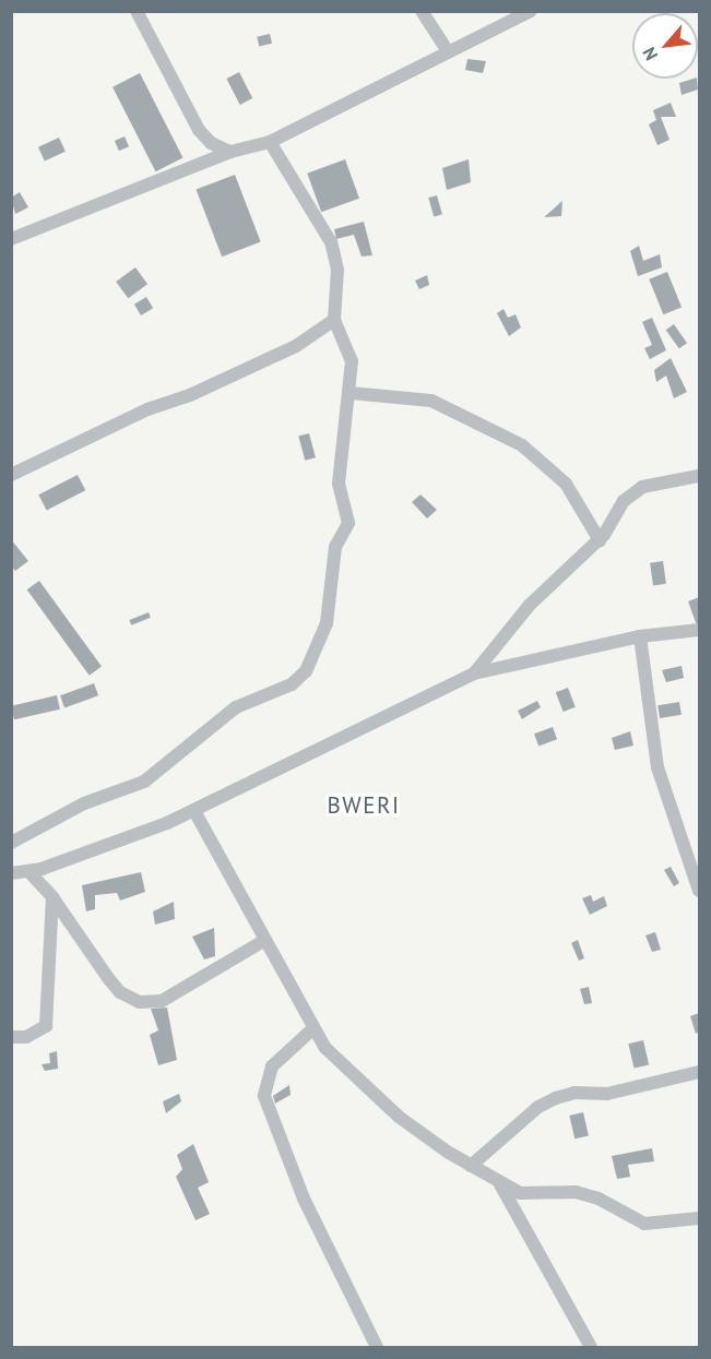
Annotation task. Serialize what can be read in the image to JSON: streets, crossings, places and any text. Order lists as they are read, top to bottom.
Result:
{
  "districts": ["BWERI"],
  "north": "bottom left"
}
